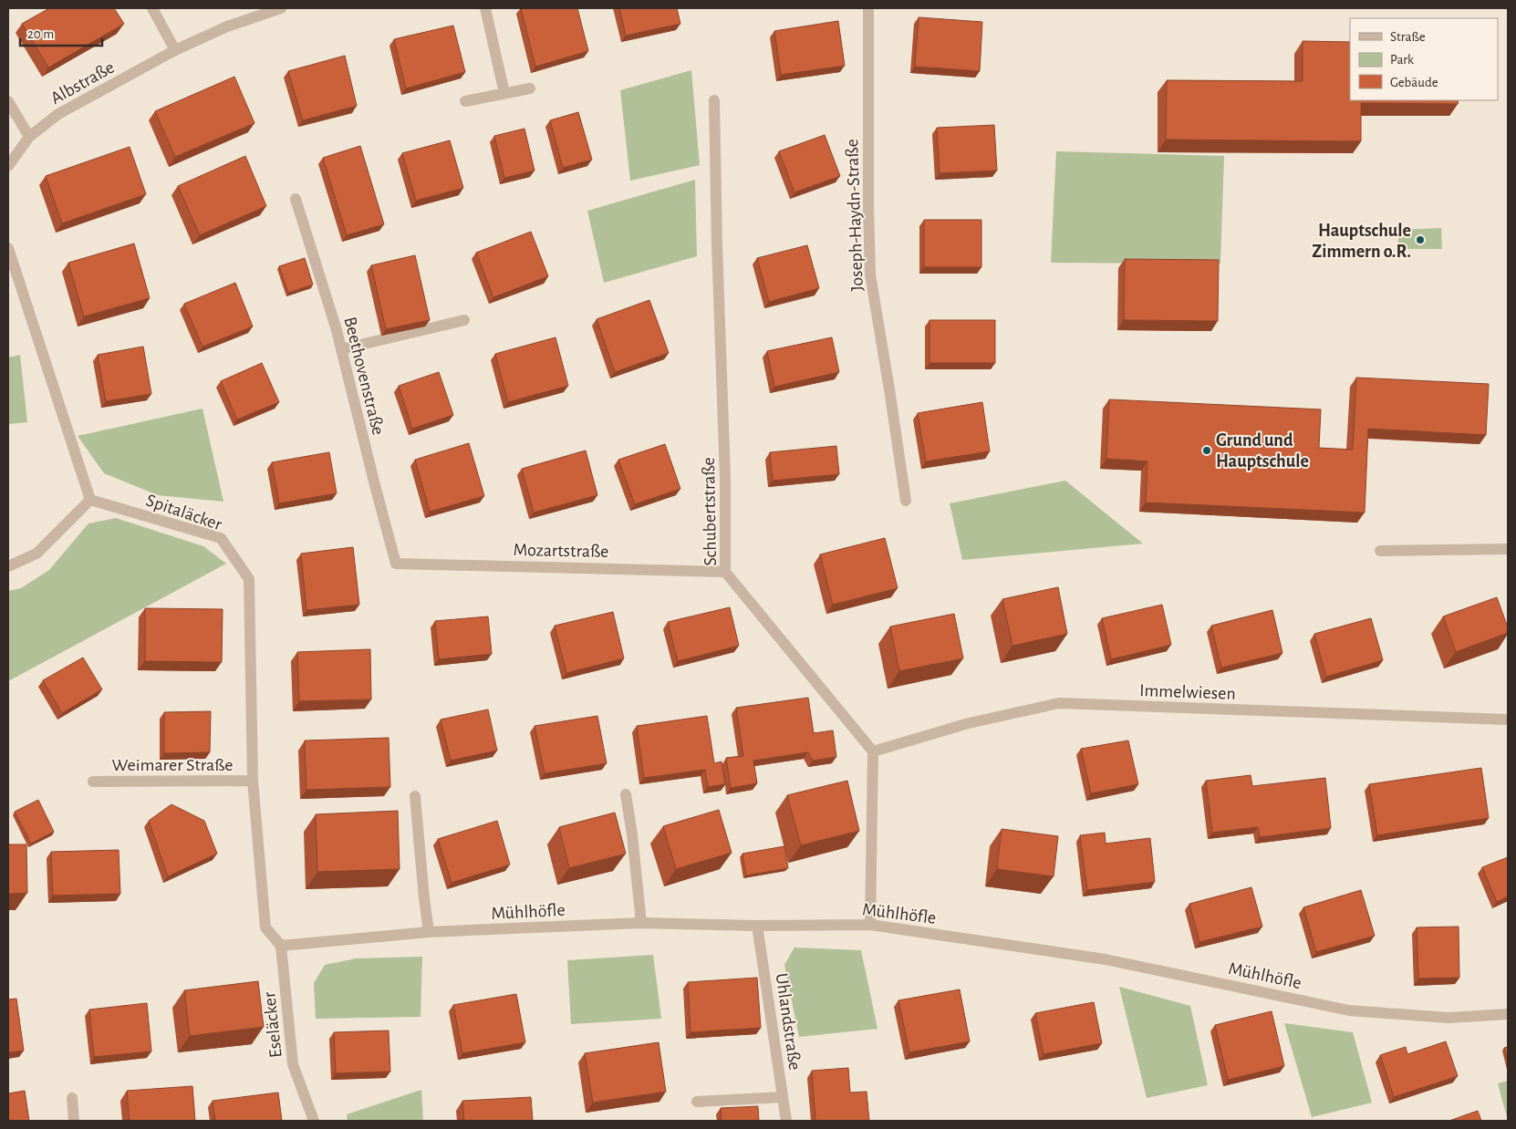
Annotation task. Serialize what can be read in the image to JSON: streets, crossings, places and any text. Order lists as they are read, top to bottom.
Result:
{
  "streets": {
    "street": [
      "Albstraße",
      "Joseph-Haydn-Straße",
      "Beethovenstraße",
      "Spitaläcker",
      "Schubertstraße",
      "Mozartstraße",
      "Immelwiesen",
      "Weimarer Straße",
      "Mühlhöfle",
      "Uhlandstraße",
      "Eseläcker"
    ]
  },
  "crossings": [
    ["Beethovenstraße", "Mozartstraße"],
    ["Spitaläcker", "Weimarer Straße"],
    ["Spitaläcker", "Mühlhöfle"],
    ["Spitaläcker", "Eseläcker"],
    ["Schubertstraße", "Mozartstraße"],
    ["Schubertstraße", "Immelwiesen"],
    ["Mühlhöfle", "Uhlandstraße"],
    ["Mühlhöfle", "Eseläcker"]
  ],
  "places": ["Hauptschule Zimmern o.R.", "Grund und Hauptschule"],
  "legend": ["Straße", "Park", "Gebäude"],
  "scale_bar": "20 m"
}
